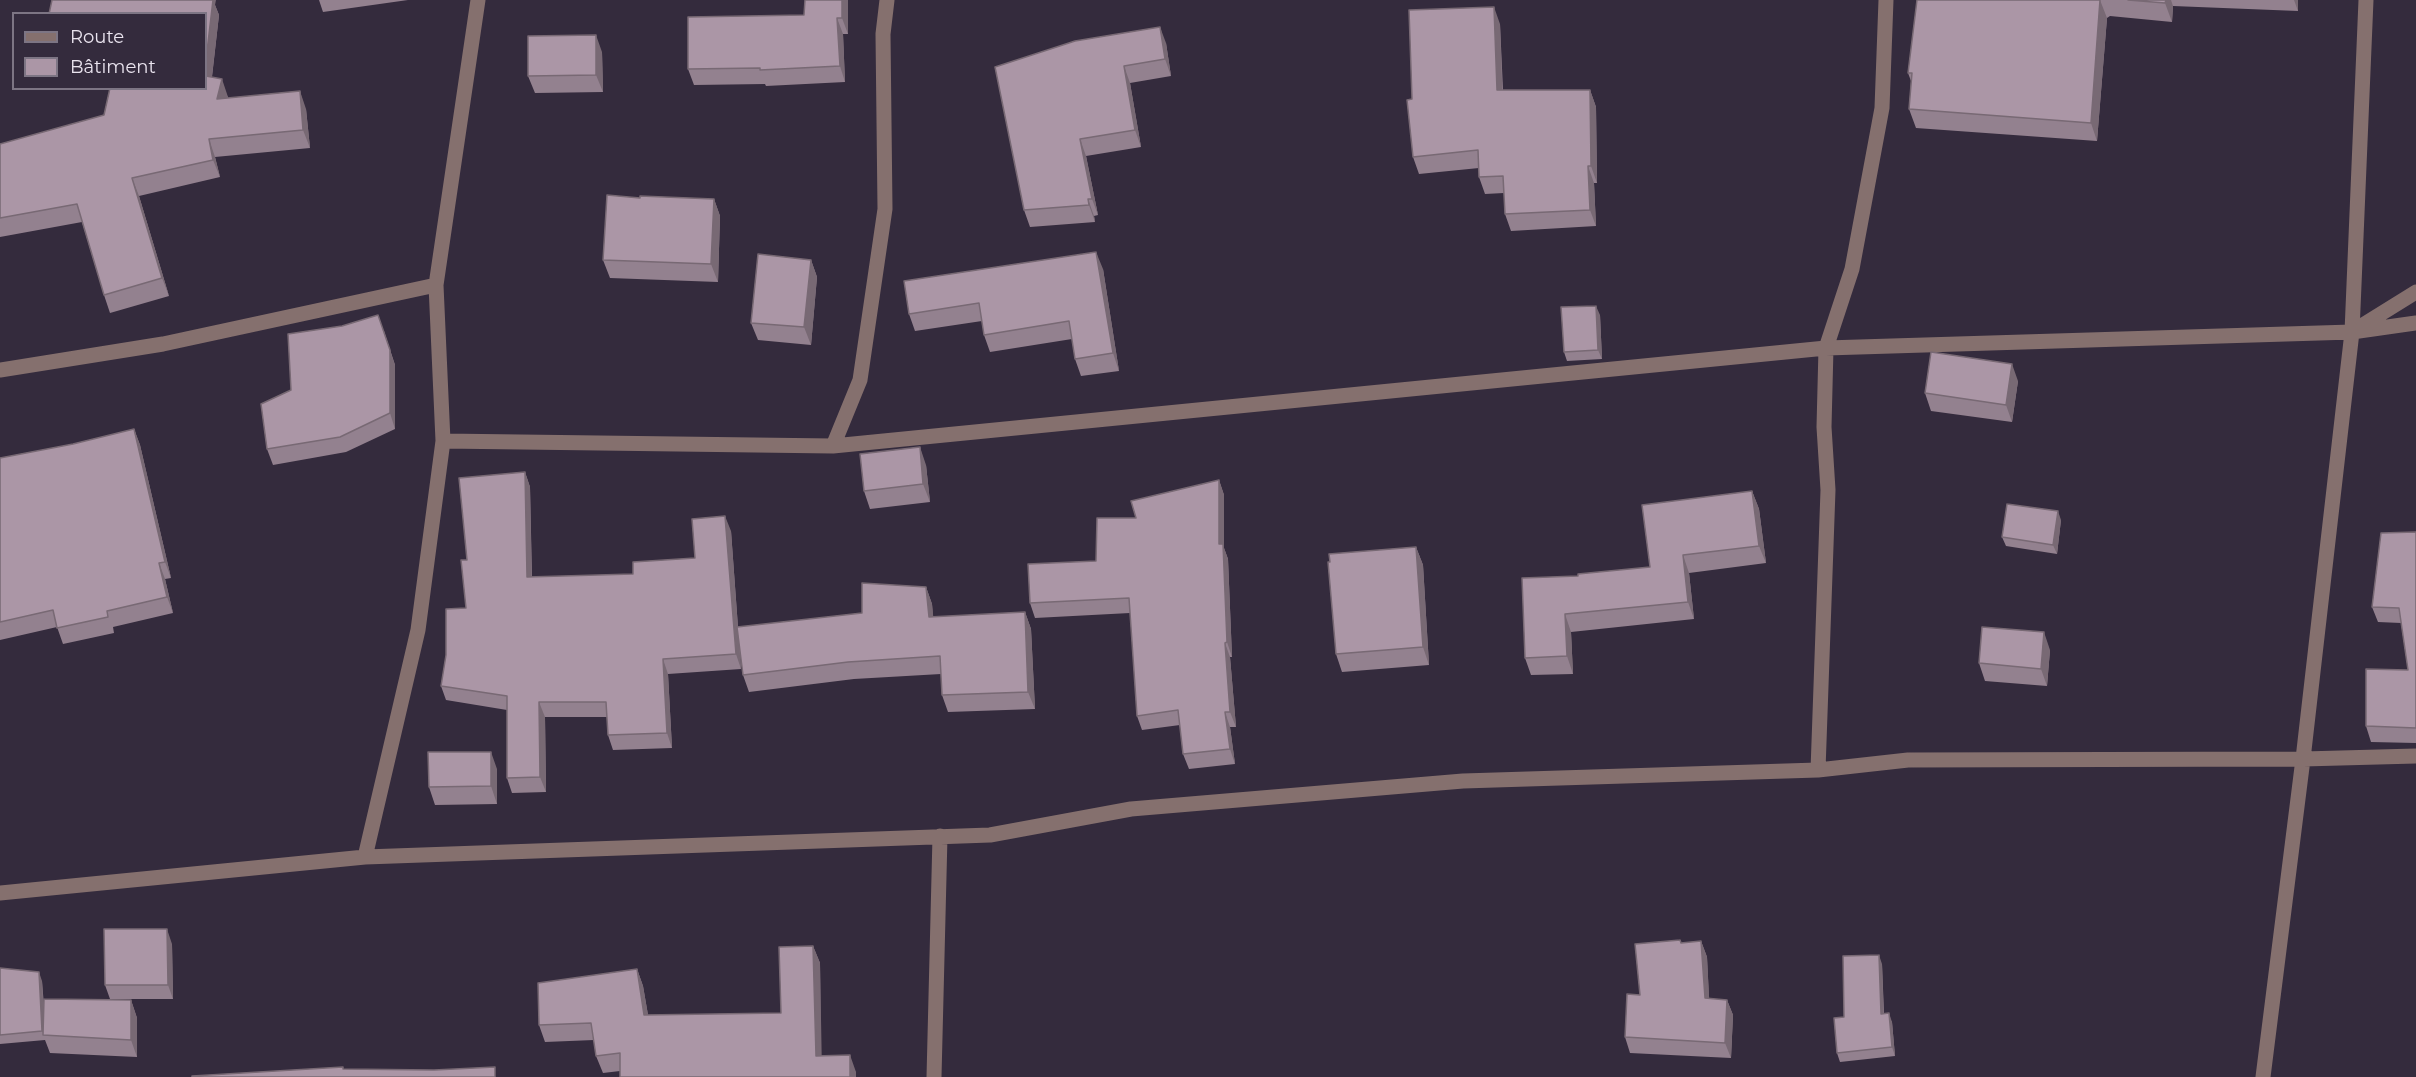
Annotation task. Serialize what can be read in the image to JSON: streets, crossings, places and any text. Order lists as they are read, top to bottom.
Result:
{
  "legend": ["Route", "Bâtiment"]
}
